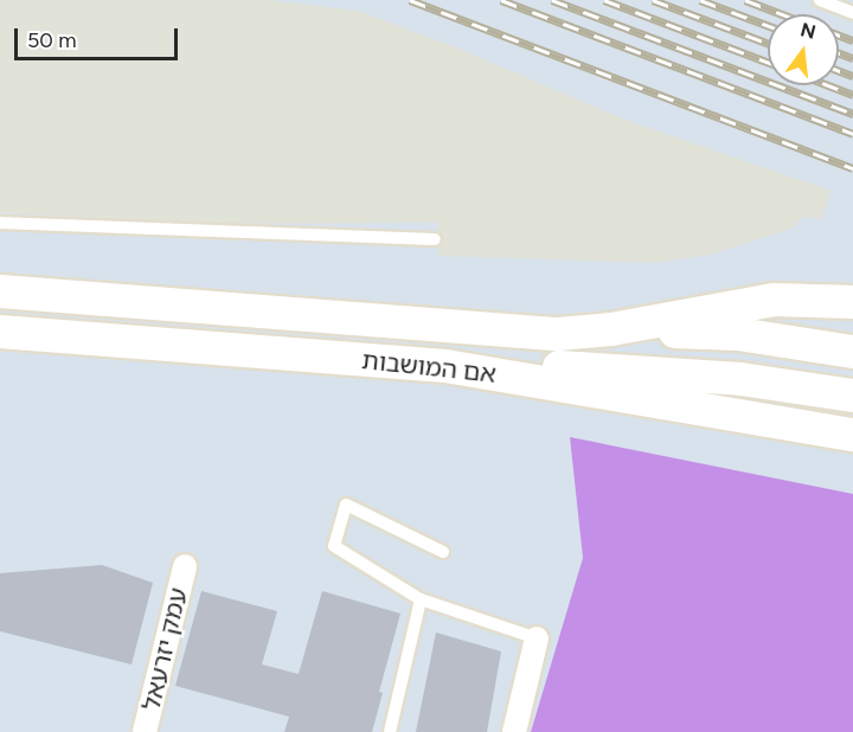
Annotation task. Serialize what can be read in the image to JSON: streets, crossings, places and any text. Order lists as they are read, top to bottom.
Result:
{
  "streets": {
    "main road": ["אם המושבות"],
    "street": ["עמק יזרעאל"]
  },
  "scale_bar": "50 m",
  "north": "top"
}
